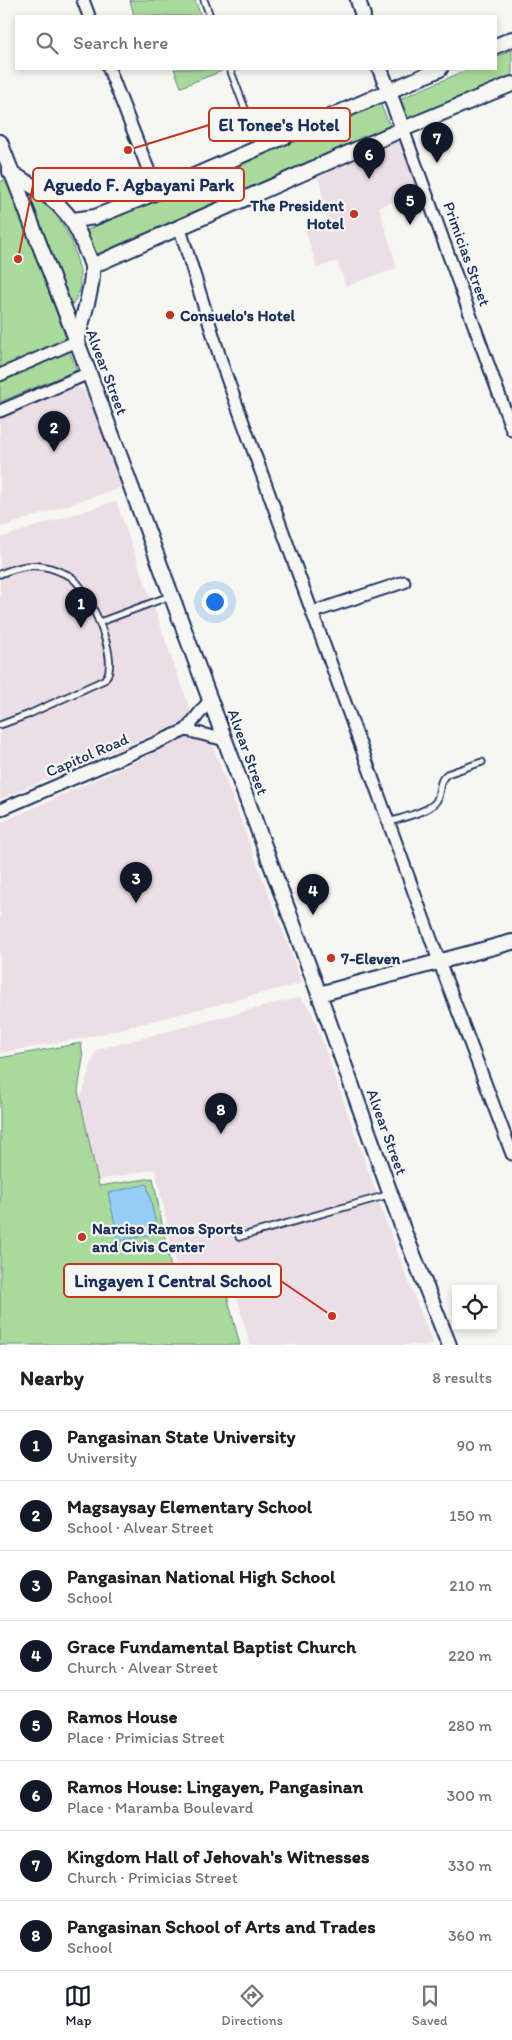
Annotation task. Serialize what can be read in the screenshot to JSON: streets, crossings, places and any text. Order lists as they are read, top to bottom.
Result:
{
  "streets": {
    "street": ["Primicias Street", "Alvear Street", "Capitol Road"]
  },
  "crossings": [
    ["Alvear Street", "Capitol Road"]
  ],
  "places": [
    "El Tonee's Hotel",
    "The President Hotel",
    "Aguedo F. Agbayani Park",
    "Consuelo's Hotel",
    "7-Eleven",
    "Narciso Ramos Sports and Civis Center",
    "Lingayen I Central School"
  ],
  "page": {
    "search": "Search here",
    "pins": [
      "7",
      "6",
      "5",
      "2",
      "1",
      "3",
      "4",
      "8"
    ],
    "heading": ["Nearby", "8 results"],
    "list": [
      {
        "mark": "1",
        "name": "Pangasinan State University",
        "note": "University",
        "value": "90 m"
      },
      {
        "mark": "2",
        "name": "Magsaysay Elementary School",
        "note": "School · Alvear Street",
        "value": "150 m"
      },
      {
        "mark": "3",
        "name": "Pangasinan National High School",
        "note": "School",
        "value": "210 m"
      },
      {
        "mark": "4",
        "name": "Grace Fundamental Baptist Church",
        "note": "Church · Alvear Street",
        "value": "220 m"
      },
      {
        "mark": "5",
        "name": "Ramos House",
        "note": "Place · Primicias Street",
        "value": "280 m"
      },
      {
        "mark": "6",
        "name": "Ramos House: Lingayen, Pangasinan",
        "note": "Place · Maramba Boulevard",
        "value": "300 m"
      },
      {
        "mark": "7",
        "name": "Kingdom Hall of Jehovah's Witnesses",
        "note": "Church · Primicias Street",
        "value": "330 m"
      },
      {
        "mark": "8",
        "name": "Pangasinan School of Arts and Trades",
        "note": "School",
        "value": "360 m"
      }
    ],
    "nav": ["Map", "Directions", "Saved"]
  }
}
